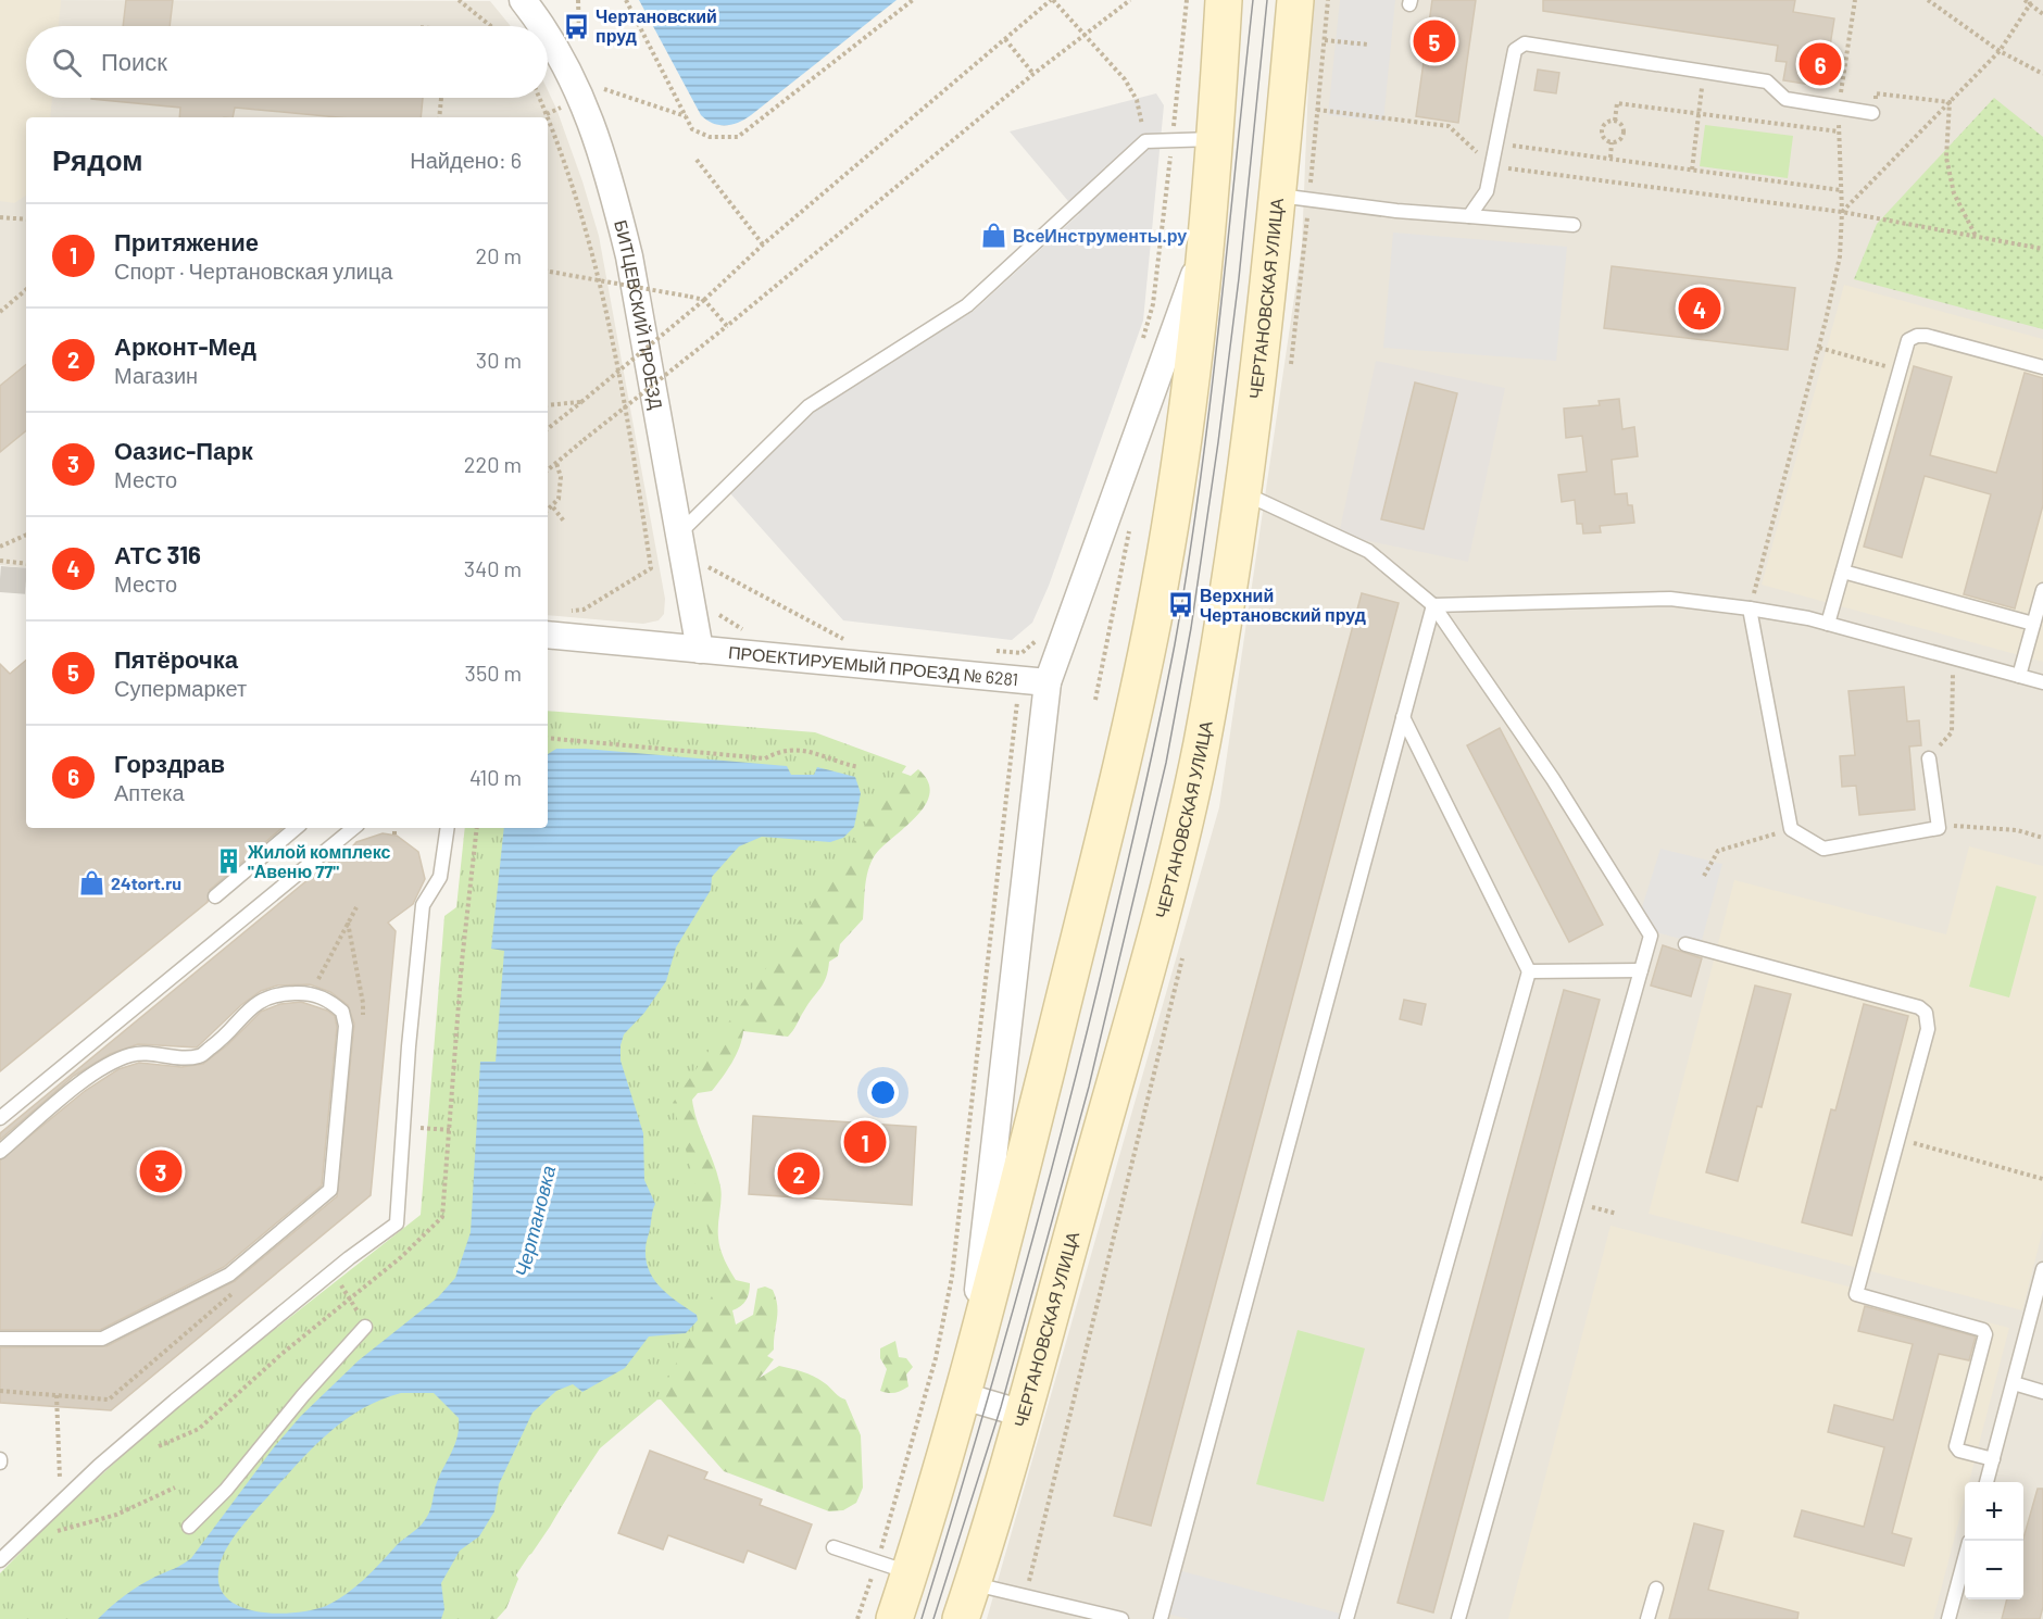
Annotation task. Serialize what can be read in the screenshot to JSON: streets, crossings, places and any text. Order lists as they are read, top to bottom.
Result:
{
  "streets": {
    "main road": ["ЧЕРТАНОВСКАЯ УЛИЦА"],
    "street": ["БИТЦЕВСКИЙ ПРОЕЗД", "ПРОЕКТИРУЕМЫЙ ПРОЕЗД № 6281"]
  },
  "crossings": [
    ["БИТЦЕВСКИЙ ПРОЕЗД", "ПРОЕКТИРУЕМЫЙ ПРОЕЗД № 6281"]
  ],
  "water": ["Чертановка"],
  "places": {
    "bus stop": ["Чертановский пруд", "Верхний Чертановский пруд"],
    "shop": ["ВсеИнструменты.ру", "24tort.ru"],
    "building": ["Жилой комплекс \"Авеню 77\""]
  },
  "page": {
    "pins": [
      "5",
      "6",
      "4",
      "1",
      "3",
      "2"
    ],
    "search": "Поиск",
    "heading": ["Рядом", "Найдено: 6"],
    "list": [
      {
        "mark": "1",
        "name": "Притяжение",
        "note": "Спорт · Чертановская улица",
        "value": "20 m"
      },
      {
        "mark": "2",
        "name": "Арконт-Мед",
        "note": "Магазин",
        "value": "30 m"
      },
      {
        "mark": "3",
        "name": "Оазис-Парк",
        "note": "Место",
        "value": "220 m"
      },
      {
        "mark": "4",
        "name": "АТС 316",
        "note": "Место",
        "value": "340 m"
      },
      {
        "mark": "5",
        "name": "Пятёрочка",
        "note": "Супермаркет",
        "value": "350 m"
      },
      {
        "mark": "6",
        "name": "Горздрав",
        "note": "Аптека",
        "value": "410 m"
      }
    ],
    "map_buttons": ["+", "−"]
  }
}
